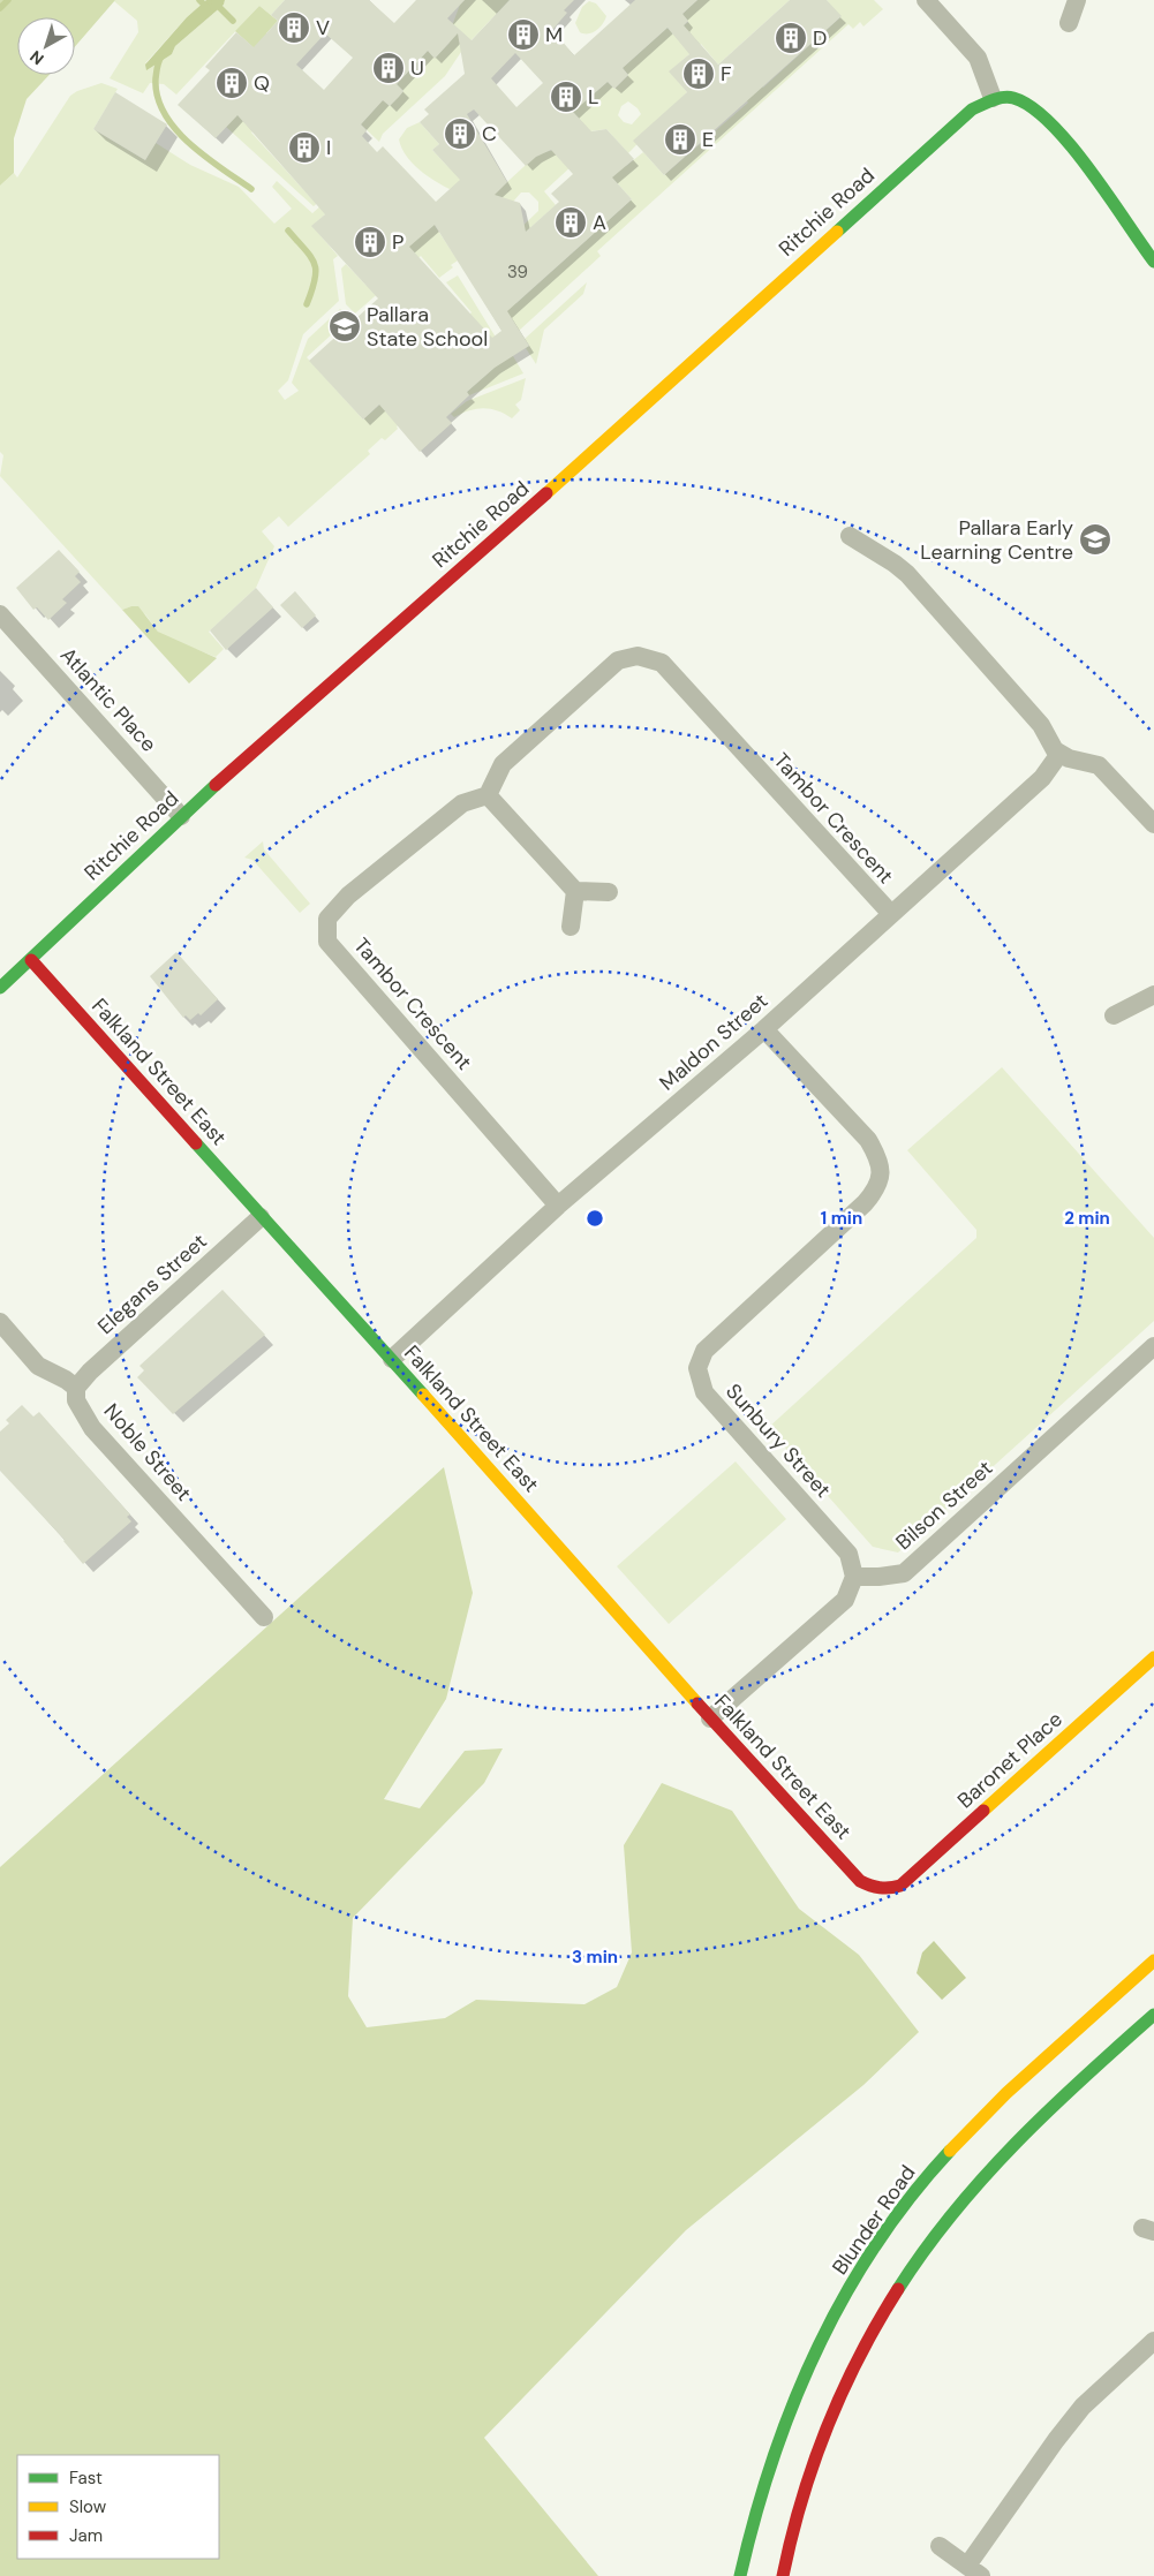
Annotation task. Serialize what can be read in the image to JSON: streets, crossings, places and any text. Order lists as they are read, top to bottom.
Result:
{
  "streets": {
    "street": [
      "Ritchie Road",
      "Atlantic Place",
      "Tambor Crescent",
      "Maldon Street",
      "Falkland Street East",
      "Elegans Street",
      "Sunbury Street",
      "Noble Street",
      "Bilson Street",
      "Baronet Place",
      "Blunder Road"
    ]
  },
  "crossings": [
    ["Ritchie Road", "Atlantic Place"],
    ["Ritchie Road", "Falkland Street East"],
    ["Tambor Crescent", "Maldon Street"],
    ["Maldon Street", "Falkland Street East"],
    ["Maldon Street", "Sunbury Street"],
    ["Falkland Street East", "Elegans Street"],
    ["Falkland Street East", "Baronet Place"],
    ["Elegans Street", "Noble Street"],
    ["Sunbury Street", "Bilson Street"]
  ],
  "places": {
    "building": [
      "V",
      "M",
      "D",
      "U",
      "F",
      "Q",
      "L",
      "C",
      "E",
      "I",
      "A",
      "P"
    ],
    "school or university": ["Pallara State School", "Pallara Early Learning Centre"]
  },
  "house_numbers": ["39"],
  "legend": ["Fast", "Slow", "Jam"],
  "north": "bottom left",
  "rings": ["1 min", "2 min", "3 min"]
}
